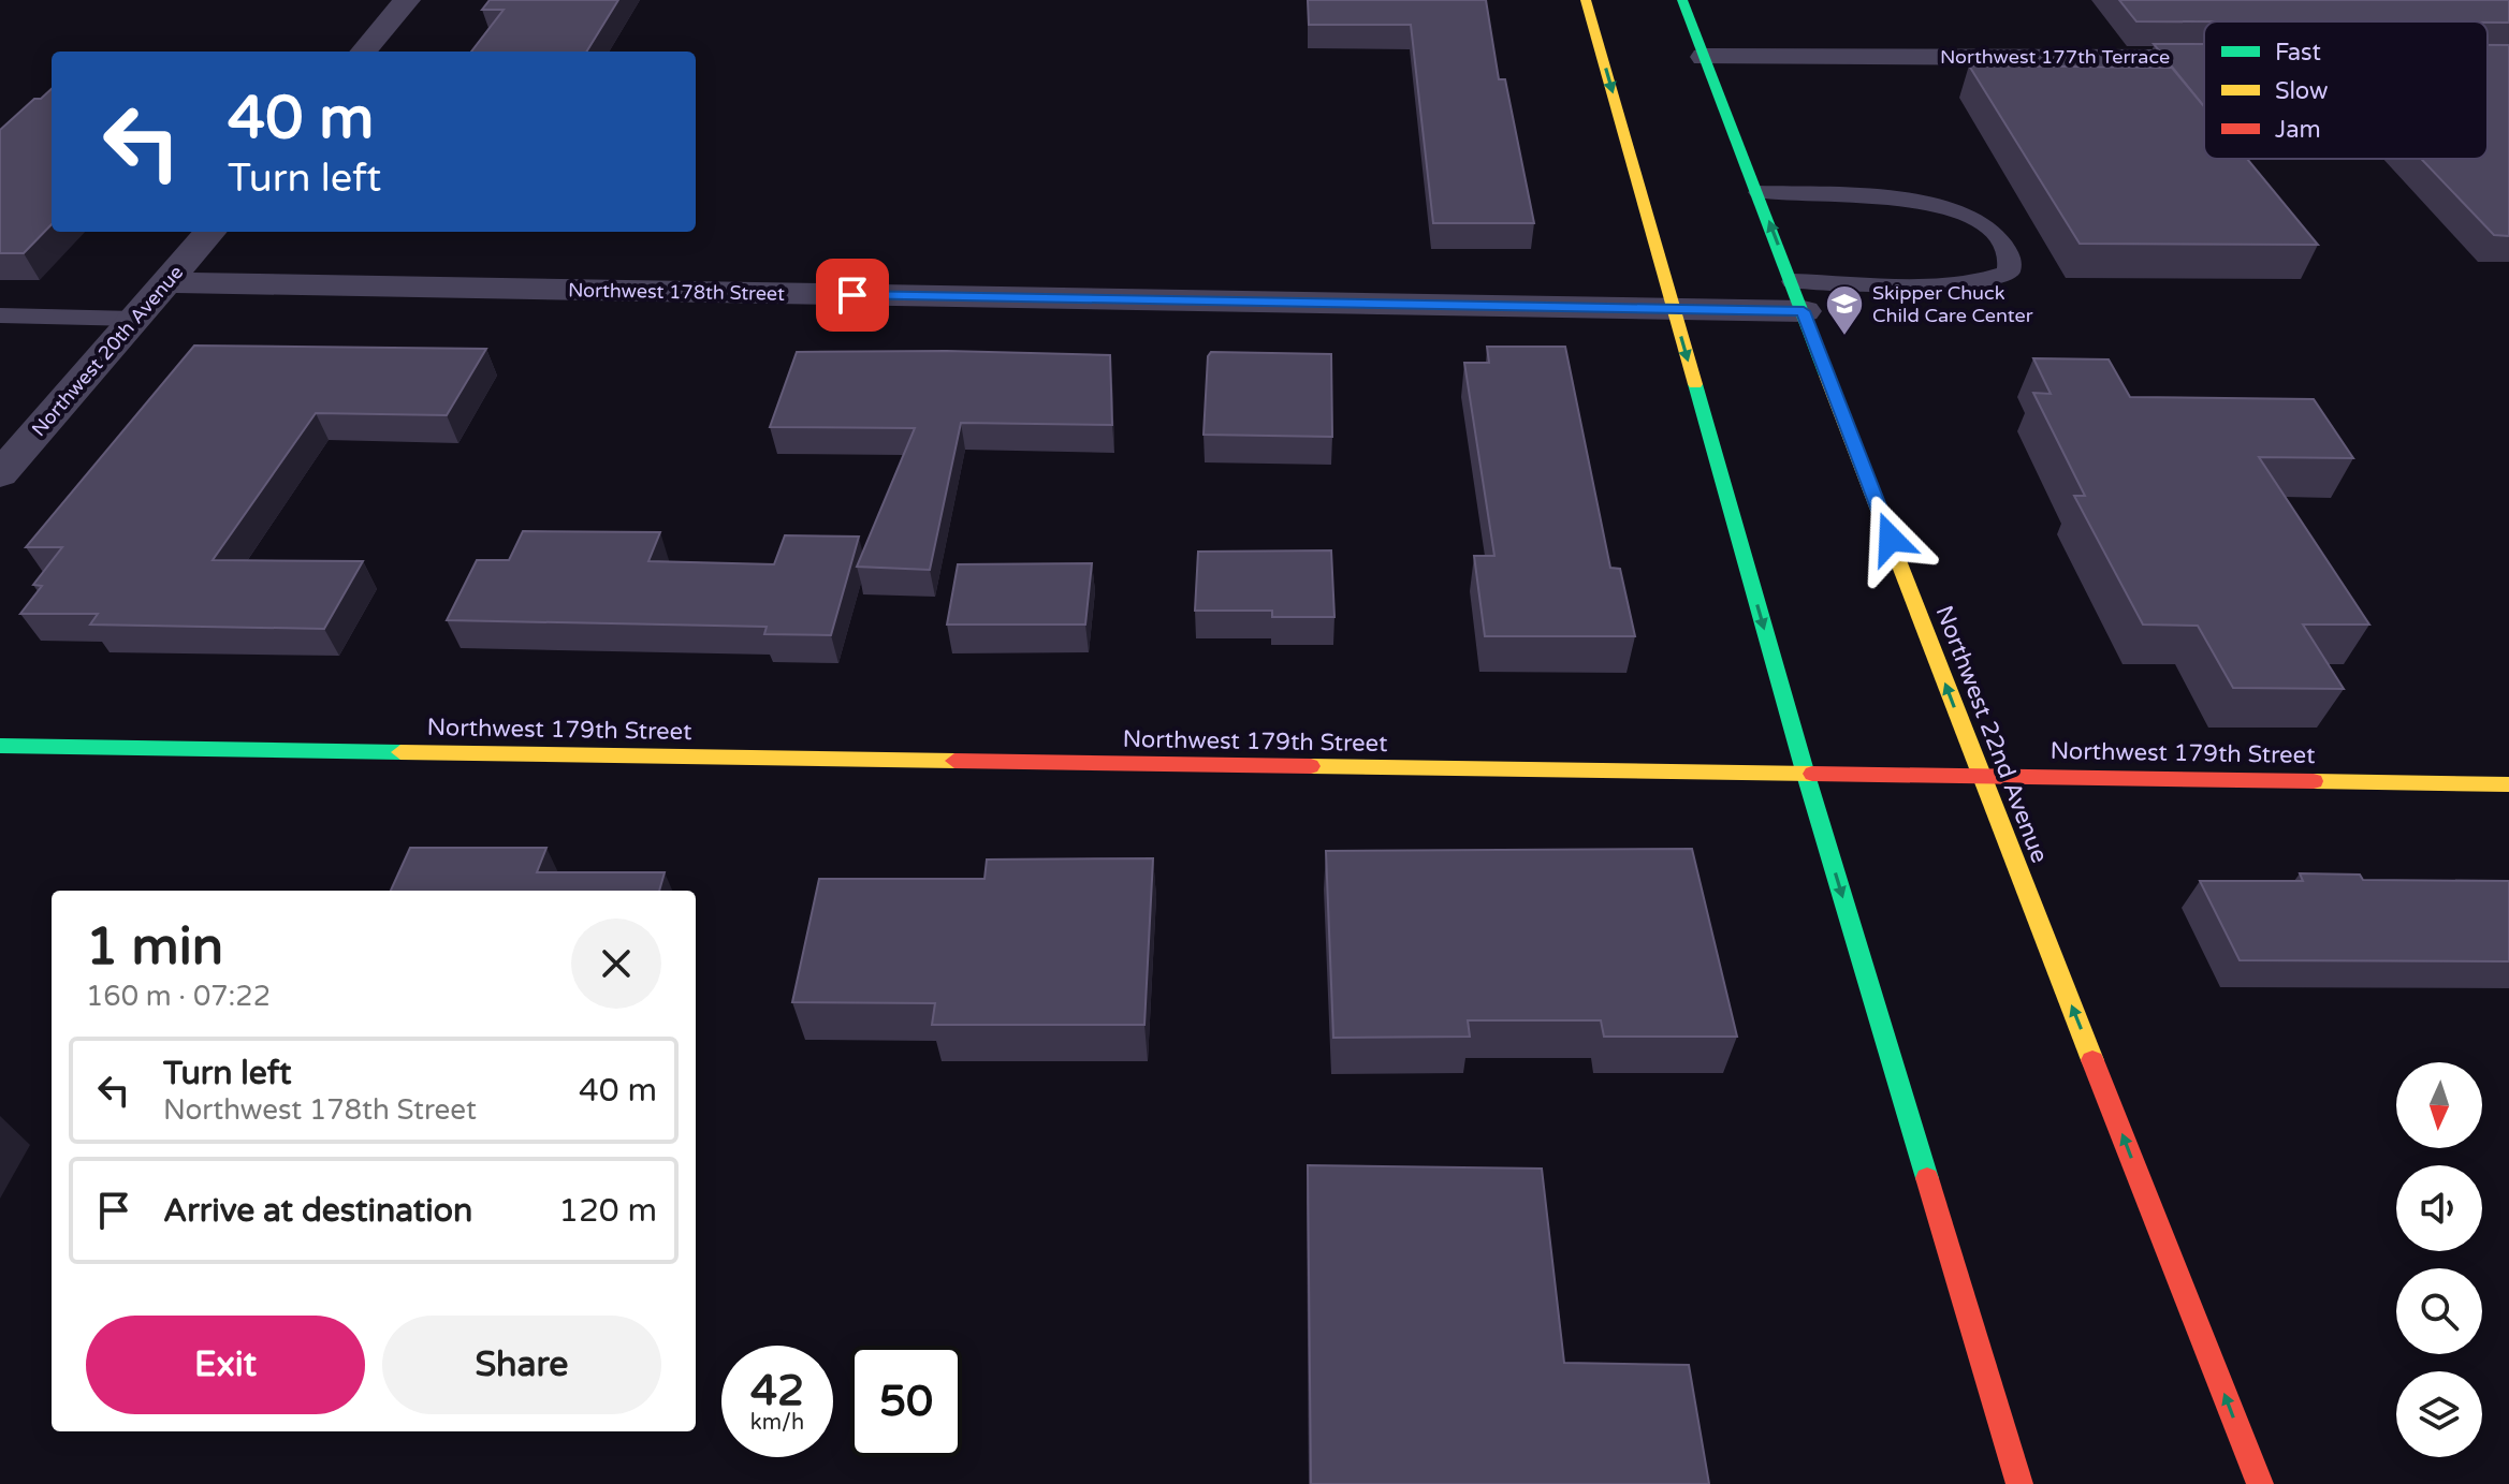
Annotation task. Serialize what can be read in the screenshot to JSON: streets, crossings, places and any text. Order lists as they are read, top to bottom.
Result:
{
  "streets": {
    "main road": ["Northwest 179th Street", "Northwest 22nd Avenue"],
    "street": ["Northwest 177th Terrace", "Northwest 178th Street", "Northwest 20th Avenue"]
  },
  "crossings": [
    ["Northwest 177th Terrace", "Northwest 22nd Avenue"],
    ["Northwest 178th Street", "Northwest 20th Avenue"],
    ["Northwest 178th Street", "Northwest 22nd Avenue"],
    ["Northwest 179th Street", "Northwest 22nd Avenue"]
  ],
  "places": {
    "school or university": ["Skipper Chuck Child Care Center"]
  },
  "legend": ["Fast", "Slow", "Jam"],
  "north": "bottom",
  "page": {
    "turn": ["40 m", "Turn left"],
    "heading": ["1 min", "160 m · 07:22"],
    "list": [
      {
        "name": "Turn left",
        "note": "Northwest 178th Street",
        "value": "40 m"
      },
      {
        "name": "Arrive at destination",
        "value": "120 m"
      }
    ],
    "buttons": ["Exit", "Share"],
    "speed": "42 km/h",
    "limit": "50"
  }
}
